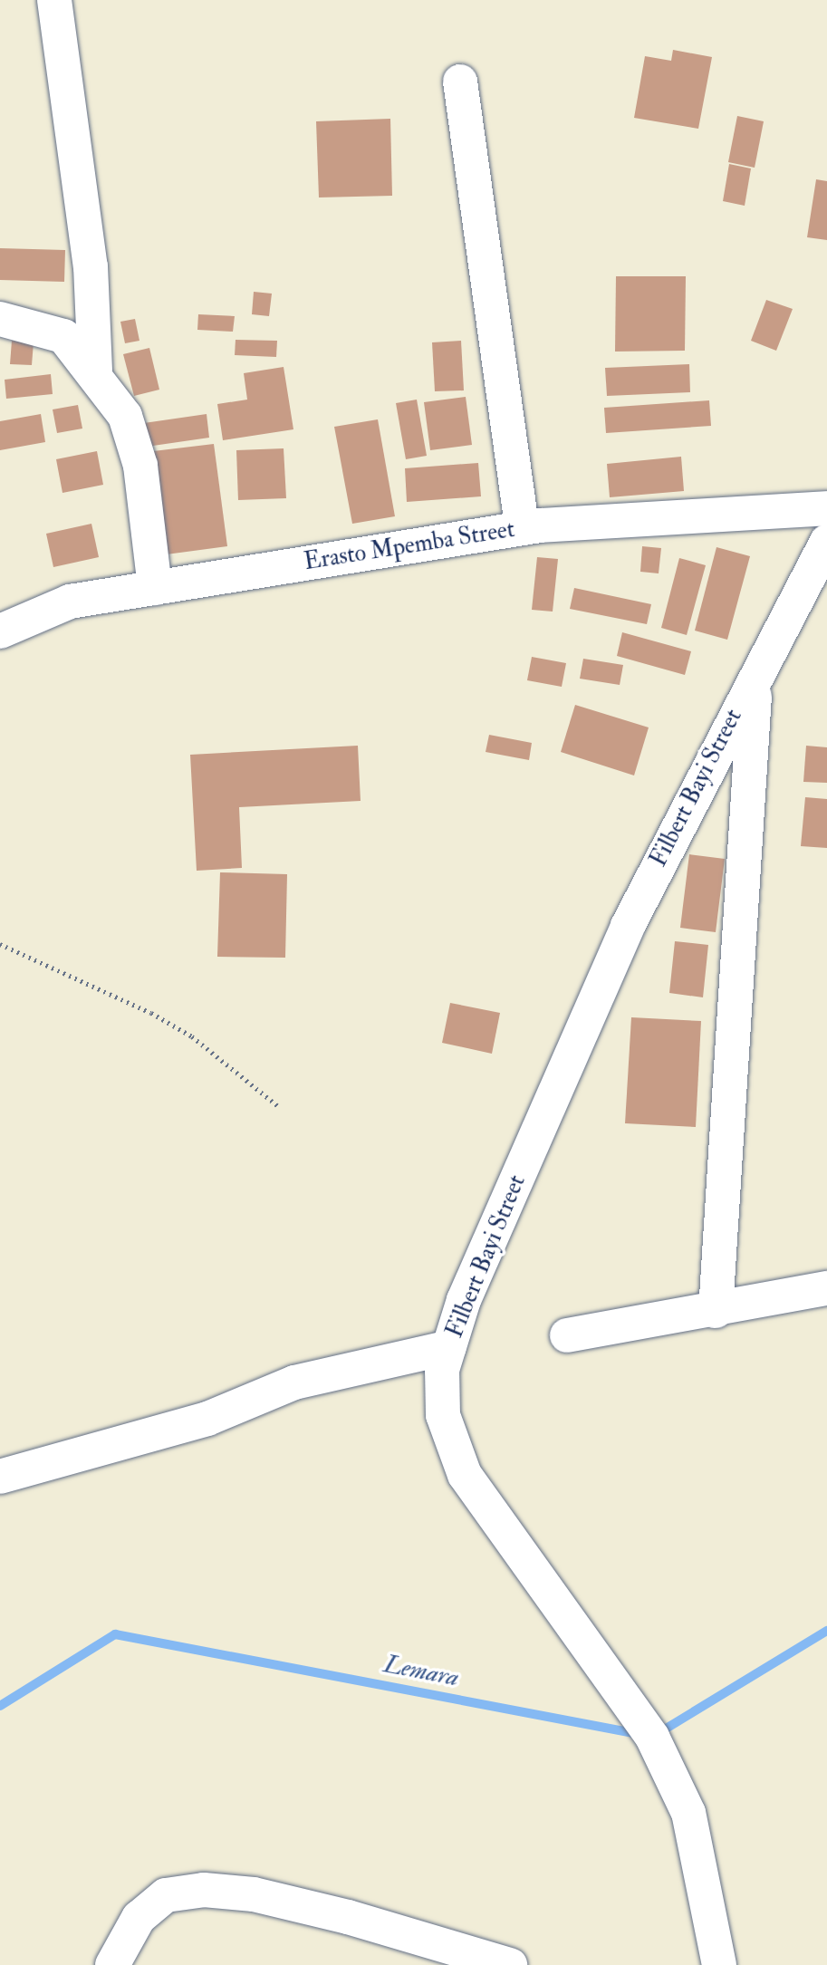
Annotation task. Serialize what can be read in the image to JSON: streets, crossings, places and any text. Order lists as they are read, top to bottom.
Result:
{
  "streets": {
    "street": ["Erasto Mpemba Street", "Filbert Bayi Street"]
  },
  "water": ["Lemara"]
}
